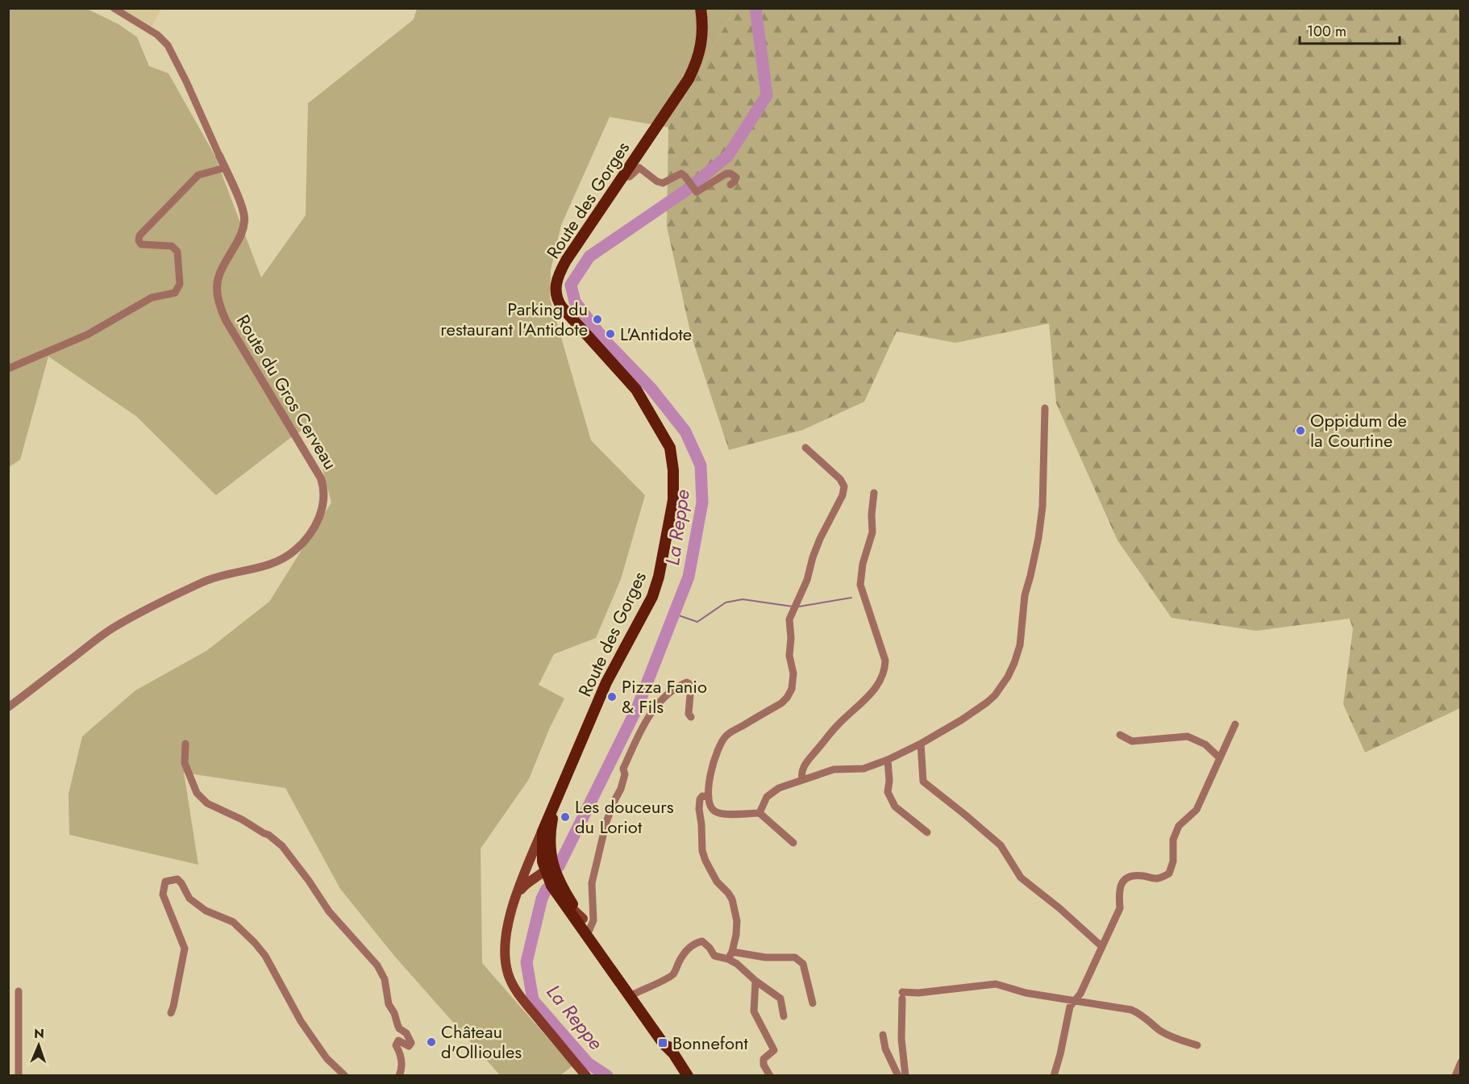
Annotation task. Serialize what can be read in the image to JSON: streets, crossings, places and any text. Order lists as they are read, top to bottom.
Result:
{
  "streets": {
    "main road": ["Route des Gorges"],
    "street": ["Route du Gros Cerveau"]
  },
  "water": ["La Reppe"],
  "places": {
    "other": [
      "Parking du restaurant l'Antidote",
      "L'Antidote",
      "Oppidum de la Courtine",
      "Pizza Fanio & Fils",
      "Les douceurs du Loriot",
      "Château d'Ollioules"
    ],
    "transit": ["Bonnefont"]
  },
  "scale_bar": "100 m",
  "north": "top"
}
